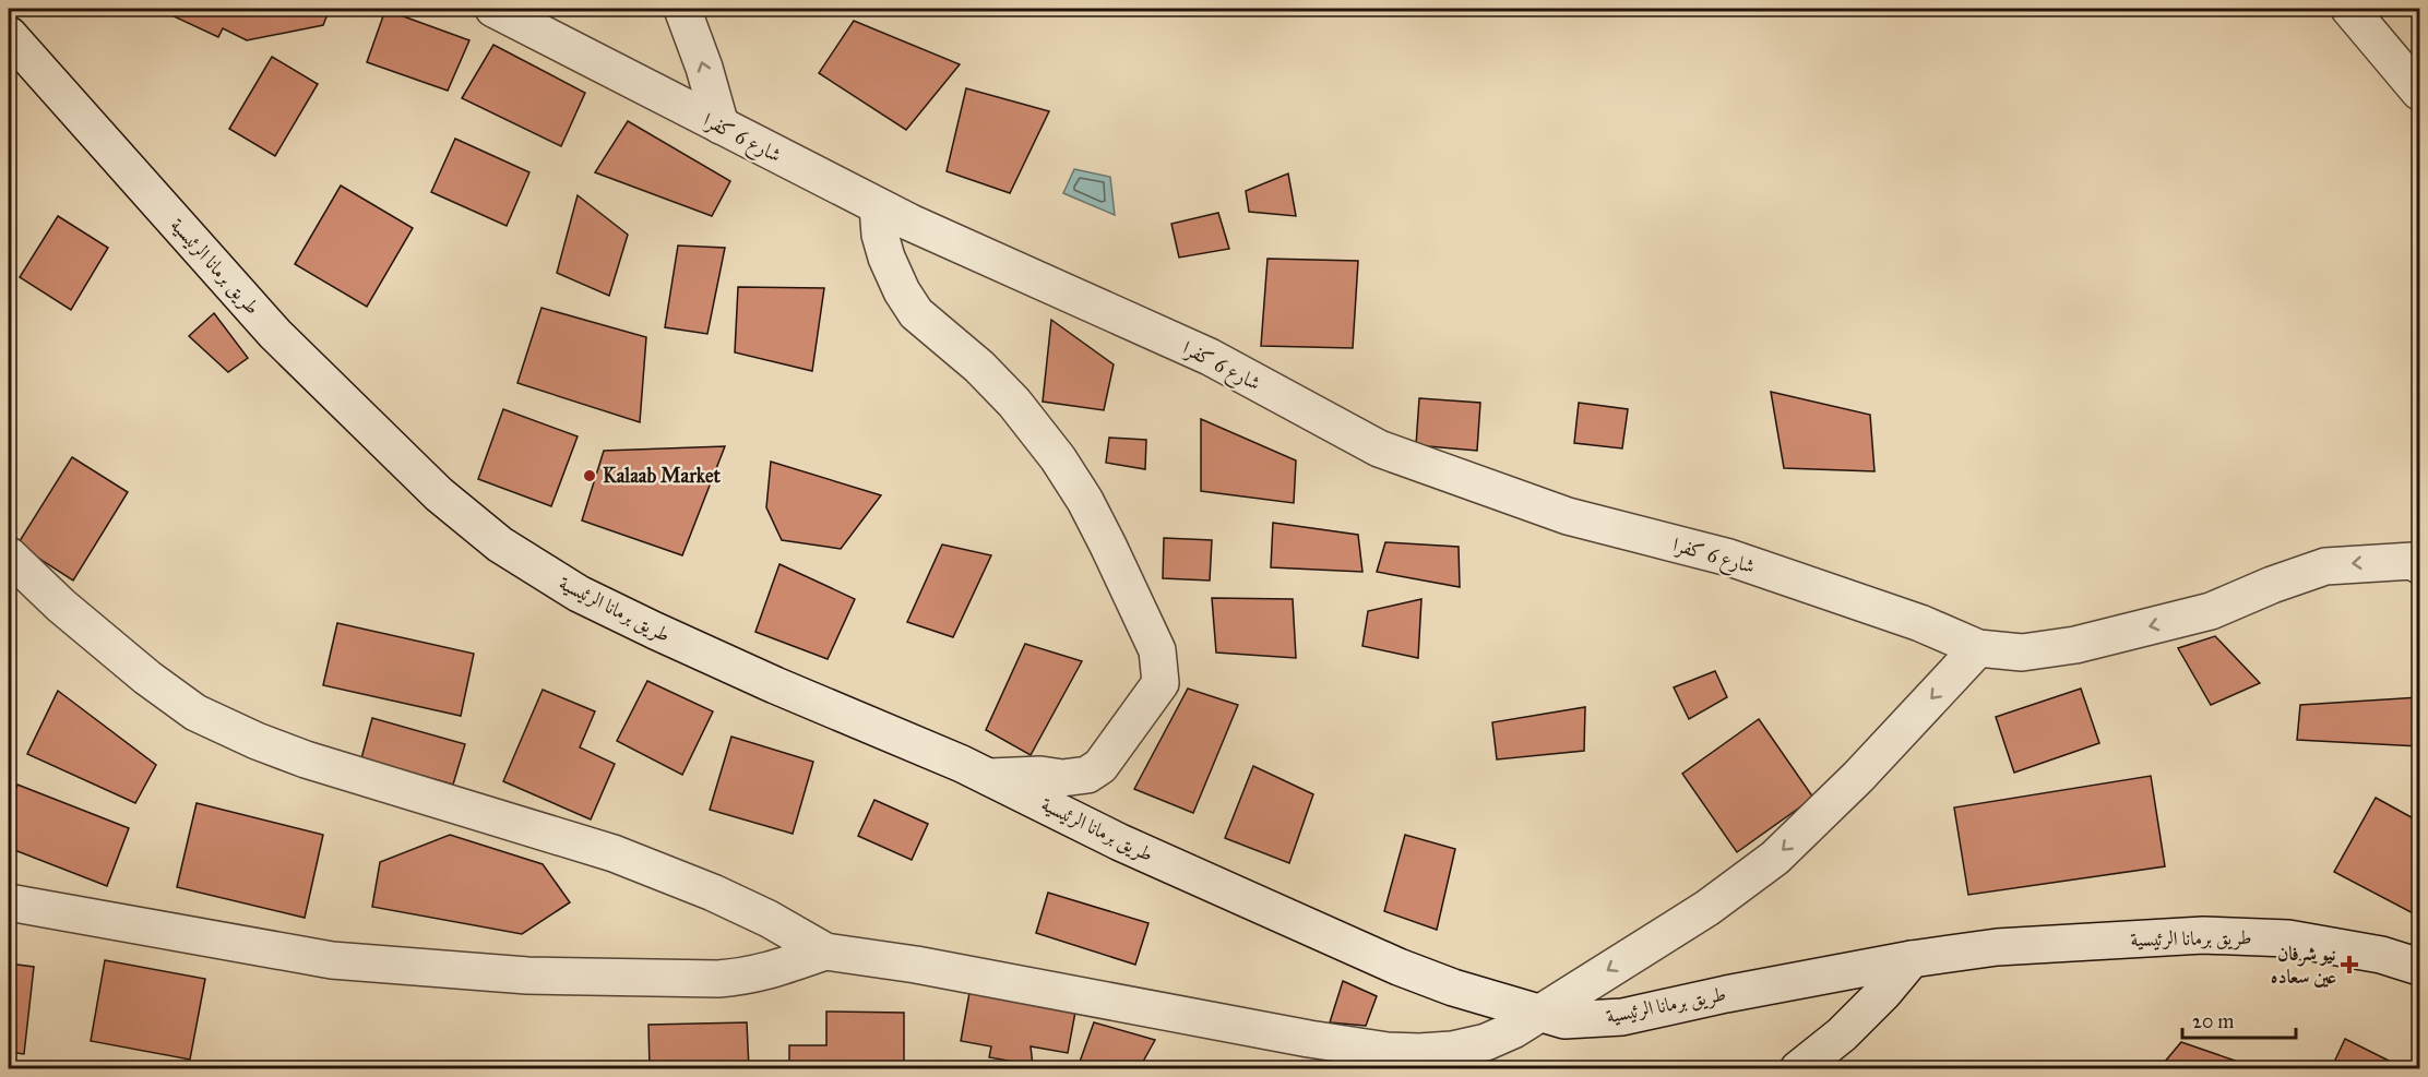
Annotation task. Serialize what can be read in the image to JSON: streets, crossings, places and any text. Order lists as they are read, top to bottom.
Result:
{
  "streets": {
    "street": ["شارع 6 كفرا", "طريق برمانا الرئيسية"]
  },
  "places": {
    "other": ["Kalaab Market"],
    "health": ["نيو شرفان عين سعاده"]
  },
  "scale_bar": "20 m"
}
